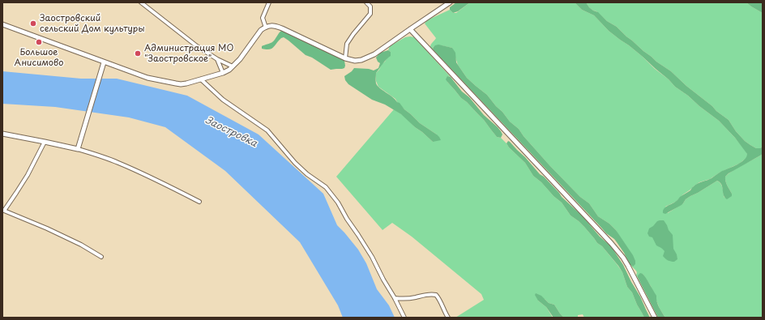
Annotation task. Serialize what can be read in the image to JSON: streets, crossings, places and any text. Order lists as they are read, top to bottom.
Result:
{
  "water": ["Заостровка"],
  "places": ["Заостровский сельский Дом культуры", "Большое Анисимово", "Администрация МО \"Заостровское\""]
}
